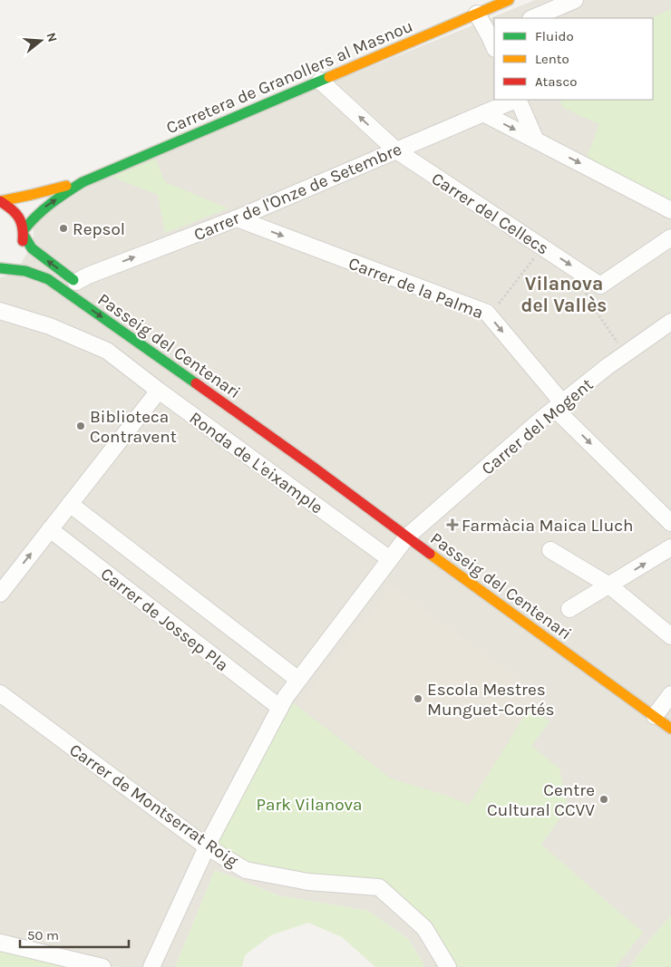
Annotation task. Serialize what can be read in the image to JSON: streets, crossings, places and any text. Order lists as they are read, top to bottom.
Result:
{
  "streets": {
    "street": [
      "Carretera de Granollers al Masnou",
      "Carrer de l'Onze de Setembre",
      "Carrer del Cellecs",
      "Carrer de la Palma",
      "Passeig del Centenari",
      "Carrer del Mogent",
      "Ronda de L'eixample",
      "Carrer de Jossep Pla",
      "Carrer de Montserrat Roig"
    ]
  },
  "crossings": [
    ["Carretera de Granollers al Masnou", "Carrer del Cellecs"],
    ["Carrer de l'Onze de Setembre", "Carrer del Cellecs"],
    ["Carrer de l'Onze de Setembre", "Carrer de la Palma"],
    ["Carrer de la Palma", "Carrer del Mogent"],
    ["Passeig del Centenari", "Carrer del Mogent"],
    ["Carrer del Mogent", "Ronda de L'eixample"],
    ["Carrer del Mogent", "Carrer de Jossep Pla"],
    ["Carrer del Mogent", "Carrer de Montserrat Roig"]
  ],
  "one_way": ["Carrer de l'Onze de Setembre", "Carrer de la Palma"],
  "districts": ["Vilanova del Vallès"],
  "parks": ["Park Vilanova"],
  "places": {
    "other": [
      "Repsol",
      "Biblioteca Contravent",
      "Escola Mestres Munguet-Cortés",
      "Centre Cultural CCVV"
    ],
    "health": ["Farmàcia Maica Lluch"]
  },
  "legend": ["Fluido", "Lento", "Atasco"],
  "scale_bar": "50 m",
  "north": "right"
}
